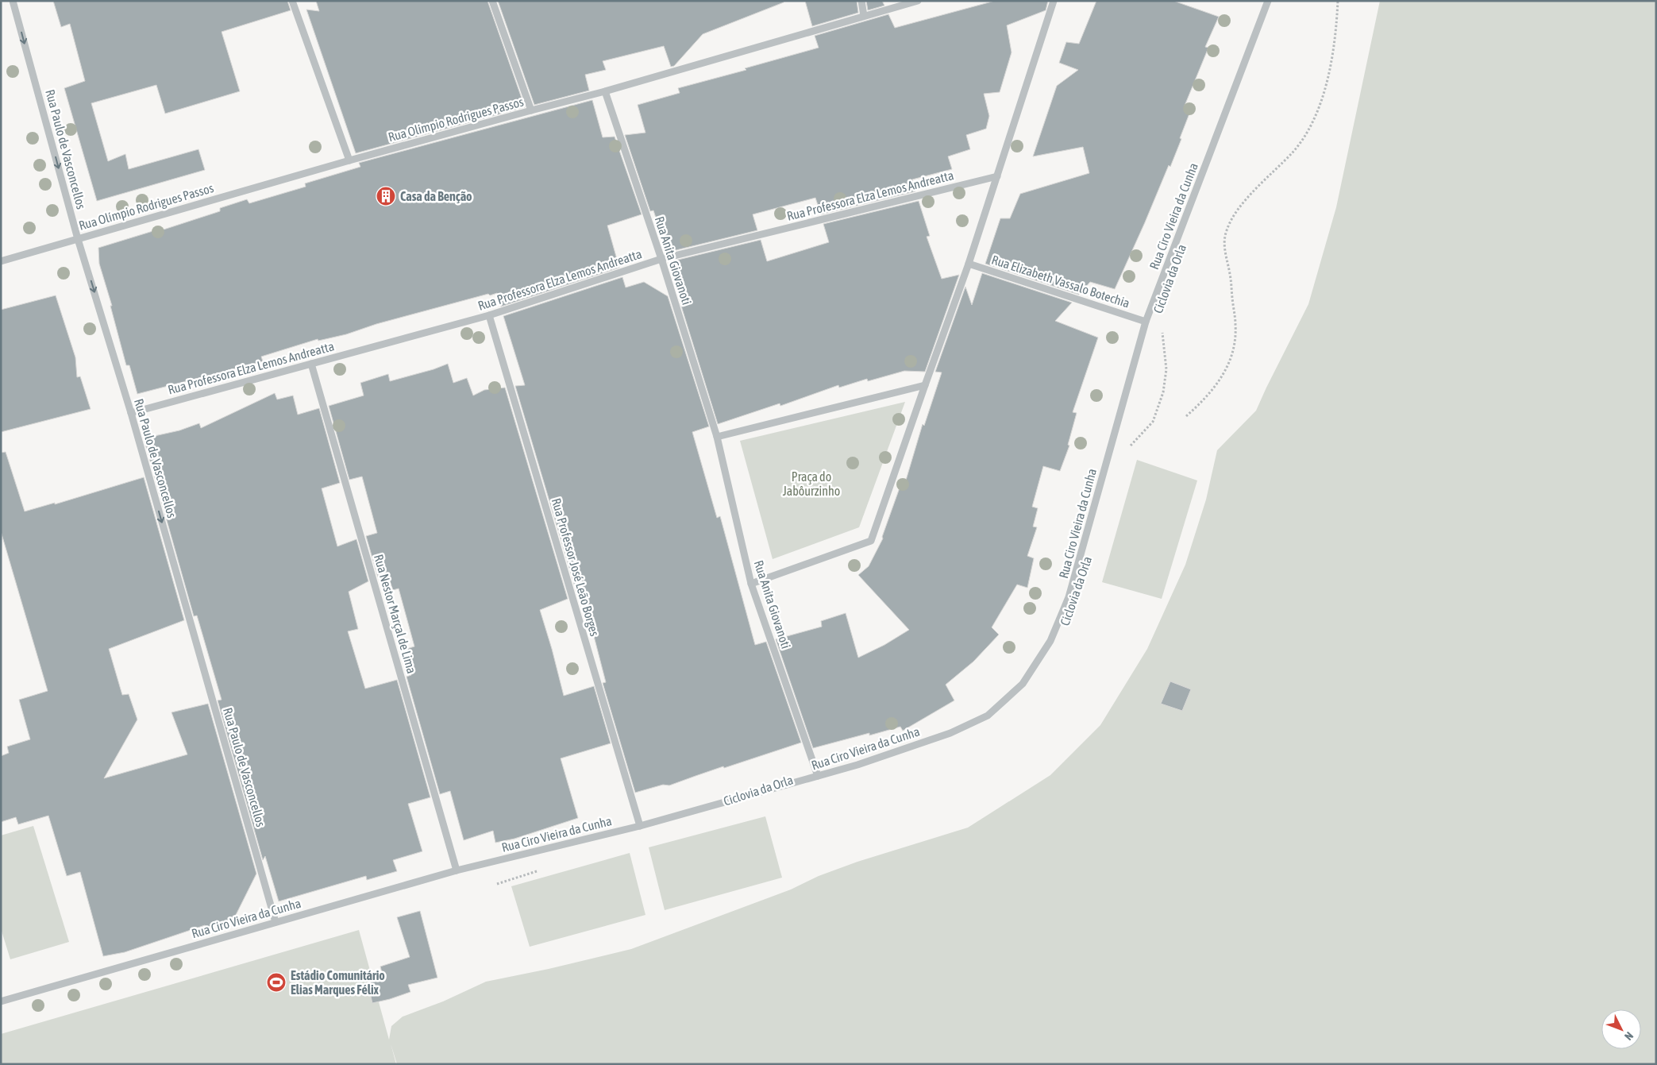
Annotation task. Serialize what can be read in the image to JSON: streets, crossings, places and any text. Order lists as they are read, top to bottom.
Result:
{
  "streets": {
    "street": [
      "Rua Olímpio Rodrigues Passos",
      "Rua Paulo de Vasconcellos",
      "Rua Professora Elza Lemos Andreatta",
      "Rua Ciro Vieira da Cunha",
      "Rua Anita Giovanoti",
      "Rua Elizabeth Vassalo Botechia",
      "Rua Professor José Leão Borges",
      "Rua Nestor Marçal de Lima"
    ],
    "path": ["Ciclovia da Orla"]
  },
  "crossings": [
    ["Rua Olímpio Rodrigues Passos", "Rua Paulo de Vasconcellos"],
    ["Rua Olímpio Rodrigues Passos", "Rua Anita Giovanoti"],
    ["Rua Paulo de Vasconcellos", "Rua Professora Elza Lemos Andreatta"],
    ["Rua Paulo de Vasconcellos", "Rua Ciro Vieira da Cunha"],
    ["Rua Professora Elza Lemos Andreatta", "Rua Anita Giovanoti"],
    ["Rua Professora Elza Lemos Andreatta", "Rua Professor José Leão Borges"],
    ["Rua Professora Elza Lemos Andreatta", "Rua Nestor Marçal de Lima"],
    ["Rua Ciro Vieira da Cunha", "Rua Anita Giovanoti"],
    ["Rua Ciro Vieira da Cunha", "Rua Elizabeth Vassalo Botechia"],
    ["Rua Ciro Vieira da Cunha", "Rua Professor José Leão Borges"],
    ["Rua Ciro Vieira da Cunha", "Rua Nestor Marçal de Lima"]
  ],
  "one_way": ["Rua Paulo de Vasconcellos"],
  "parks": ["Praça do Jabôurzinho"],
  "places": {
    "building": ["Casa da Benção"],
    "sports": ["Estádio Comunitário Elias Marques Félix"]
  },
  "north": "bottom right"
}
